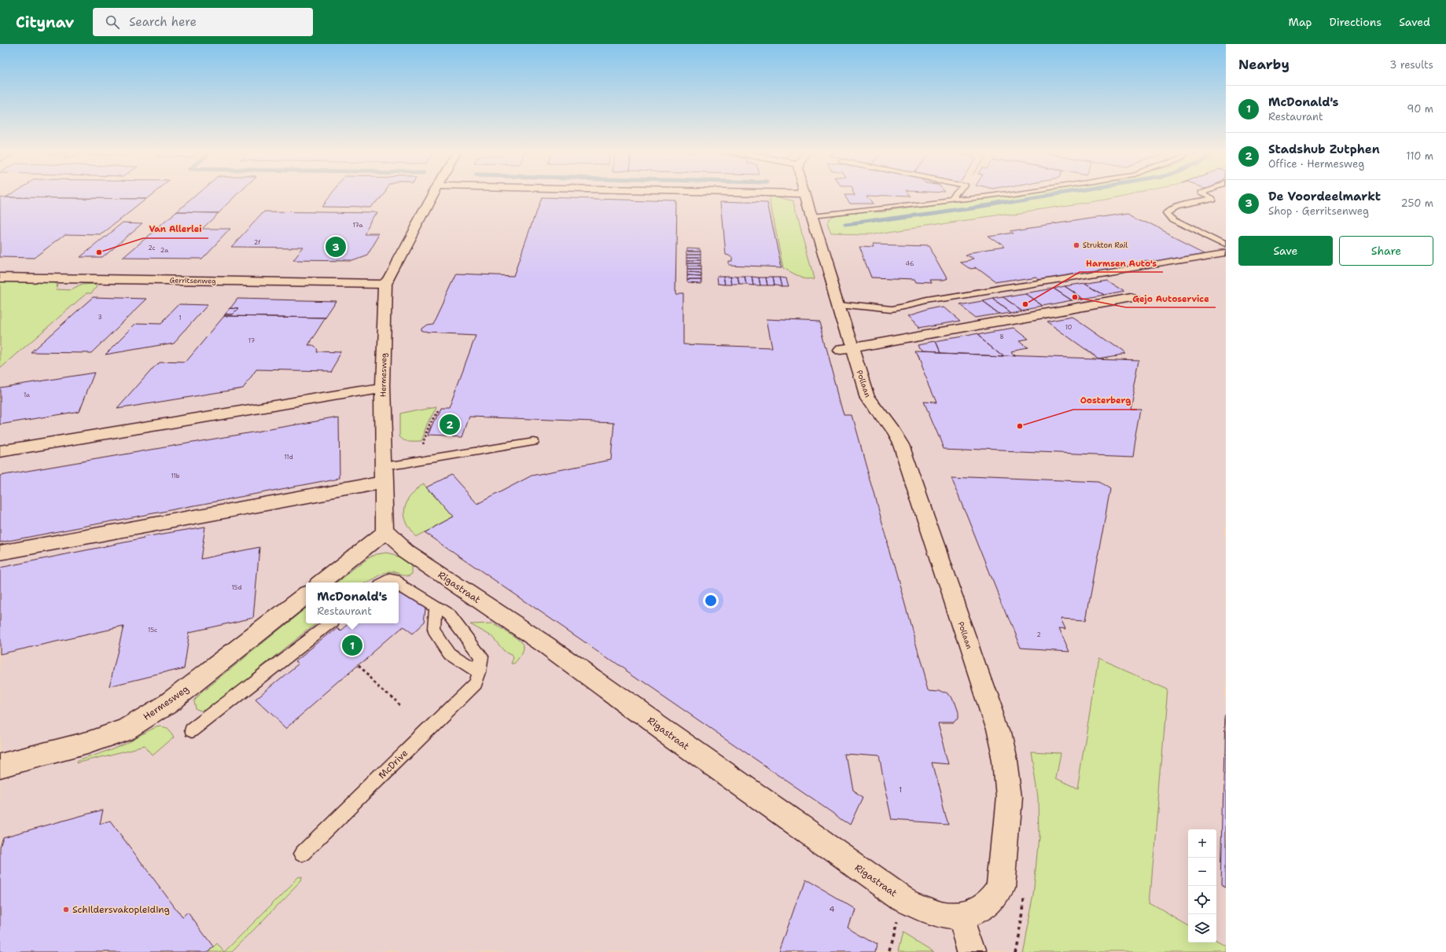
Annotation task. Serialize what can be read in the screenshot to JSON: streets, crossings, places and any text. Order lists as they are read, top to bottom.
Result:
{
  "streets": {
    "street": [
      "Gerritsenweg",
      "Hermesweg",
      "Pollaan",
      "Rigastraat"
    ],
    "lane": ["McDrive"]
  },
  "crossings": [
    ["Gerritsenweg", "Hermesweg"],
    ["Hermesweg", "Rigastraat"],
    ["Pollaan", "Rigastraat"]
  ],
  "places": [
    "Strukton Rail",
    "Van Allerlei",
    "Gejo Autoservice",
    "Harmsen Auto's",
    "Oosterberg",
    "Schildersvakopleiding"
  ],
  "house_numbers": [
    "17a",
    "2f",
    "2c",
    "2a",
    "46",
    "3",
    "1",
    "10",
    "8",
    "17",
    "1a",
    "11d",
    "11b",
    "15d",
    "15c",
    "2",
    "1",
    "4"
  ],
  "page": {
    "header": "Citynav",
    "search": "Search here",
    "nav": ["Map", "Directions", "Saved"],
    "heading": ["Nearby", "3 results"],
    "list": [
      {
        "mark": "1",
        "name": "McDonald's",
        "note": "Restaurant",
        "value": "90 m"
      },
      {
        "mark": "2",
        "name": "Stadshub Zutphen",
        "note": "Office · Hermesweg",
        "value": "110 m"
      },
      {
        "mark": "3",
        "name": "De Voordeelmarkt",
        "note": "Shop · Gerritsenweg",
        "value": "250 m"
      }
    ],
    "buttons": ["Save", "Share"],
    "pins": ["3", "2", "1"],
    "popup": ["McDonald's", "Restaurant"],
    "map_buttons": ["+", "−"]
  }
}
